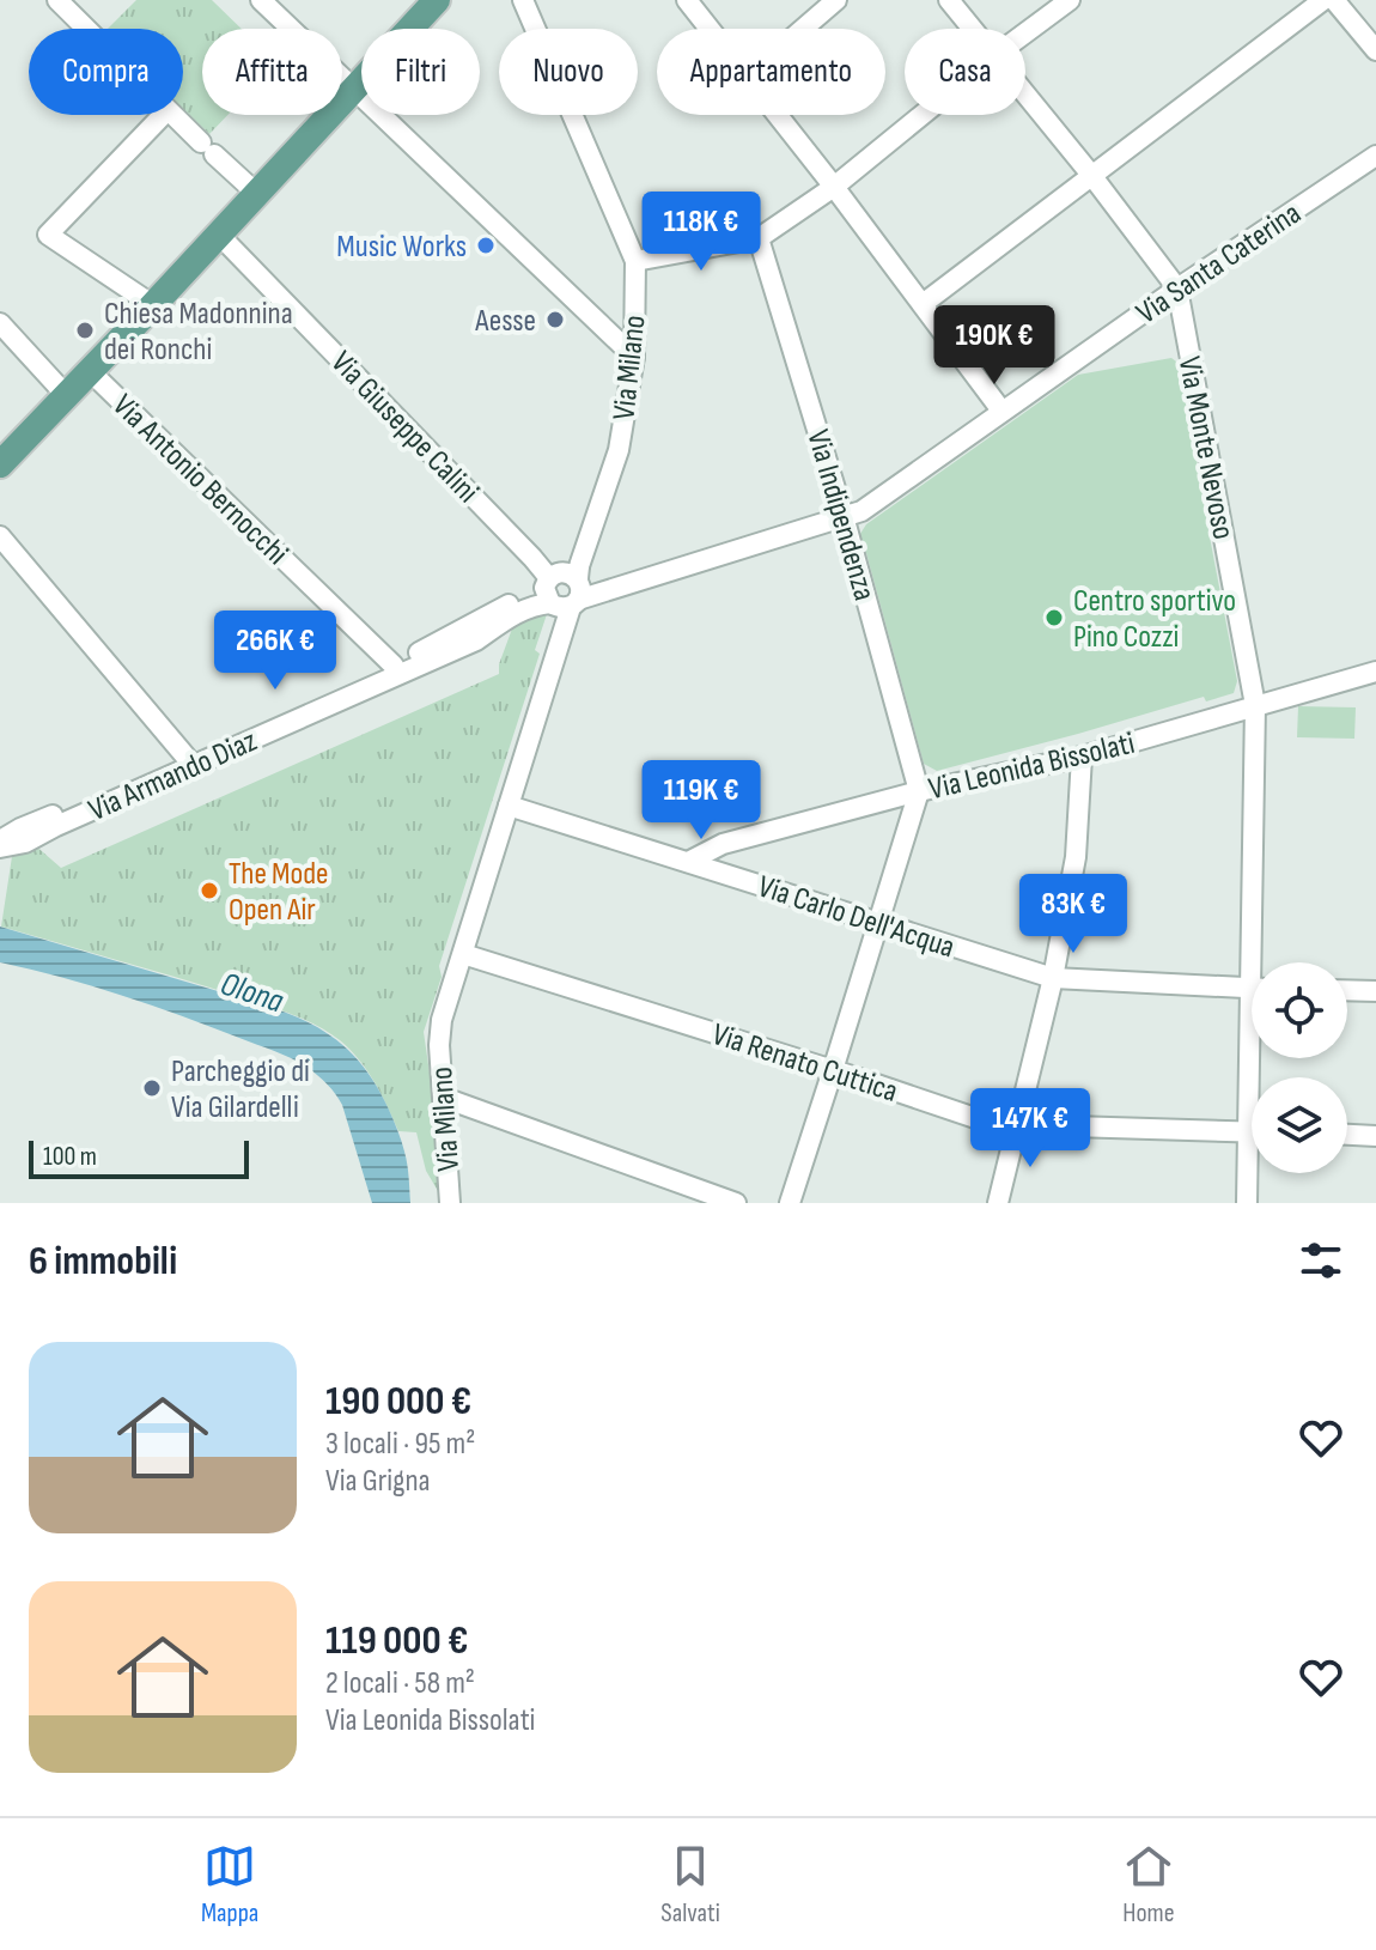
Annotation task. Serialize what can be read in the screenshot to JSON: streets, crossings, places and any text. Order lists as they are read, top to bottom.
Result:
{
  "streets": {
    "street": [
      "Via Santa Caterina",
      "Via Milano",
      "Via Giuseppe Calini",
      "Via Monte Nevoso",
      "Via Antonio Bernocchi",
      "Via Indipendenza",
      "Via Leonida Bissolati",
      "Via Armando Diaz",
      "Via Carlo Dell'Acqua",
      "Via Renato Cuttica"
    ]
  },
  "crossings": [
    ["Via Santa Caterina", "Via Milano"],
    ["Via Santa Caterina", "Via Giuseppe Calini"],
    ["Via Santa Caterina", "Via Monte Nevoso"],
    ["Via Santa Caterina", "Via Indipendenza"],
    ["Via Santa Caterina", "Via Armando Diaz"],
    ["Via Milano", "Via Giuseppe Calini"],
    ["Via Milano", "Via Armando Diaz"],
    ["Via Milano", "Via Carlo Dell'Acqua"],
    ["Via Milano", "Via Renato Cuttica"],
    ["Via Giuseppe Calini", "Via Armando Diaz"],
    ["Via Monte Nevoso", "Via Leonida Bissolati"],
    ["Via Monte Nevoso", "Via Renato Cuttica"],
    ["Via Antonio Bernocchi", "Via Armando Diaz"],
    ["Via Indipendenza", "Via Leonida Bissolati"],
    ["Via Leonida Bissolati", "Via Carlo Dell'Acqua"]
  ],
  "water": ["Olona"],
  "places": [
    "Music Works",
    "Aesse",
    "Chiesa Madonnina dei Ronchi",
    "Centro sportivo Pino Cozzi",
    "The Mode Open Air",
    "Parcheggio di Via Gilardelli"
  ],
  "scale_bar": "100 m",
  "page": {
    "chip": [
      "Compra",
      "Affitta",
      "Filtri",
      "Nuovo",
      "Appartamento",
      "Casa"
    ],
    "price": [
      "118K €",
      "190K €",
      "266K €",
      "119K €",
      "83K €",
      "147K €"
    ],
    "scale": "100 m",
    "heading": "6 immobili",
    "list": [
      {
        "name": "190 000 €",
        "note": "3 locali · 95 m² · Via Grigna"
      },
      {
        "name": "119 000 €",
        "note": "2 locali · 58 m² · Via Leonida Bissolati"
      }
    ],
    "tabs": ["Mappa", "Salvati", "Home"]
  }
}
